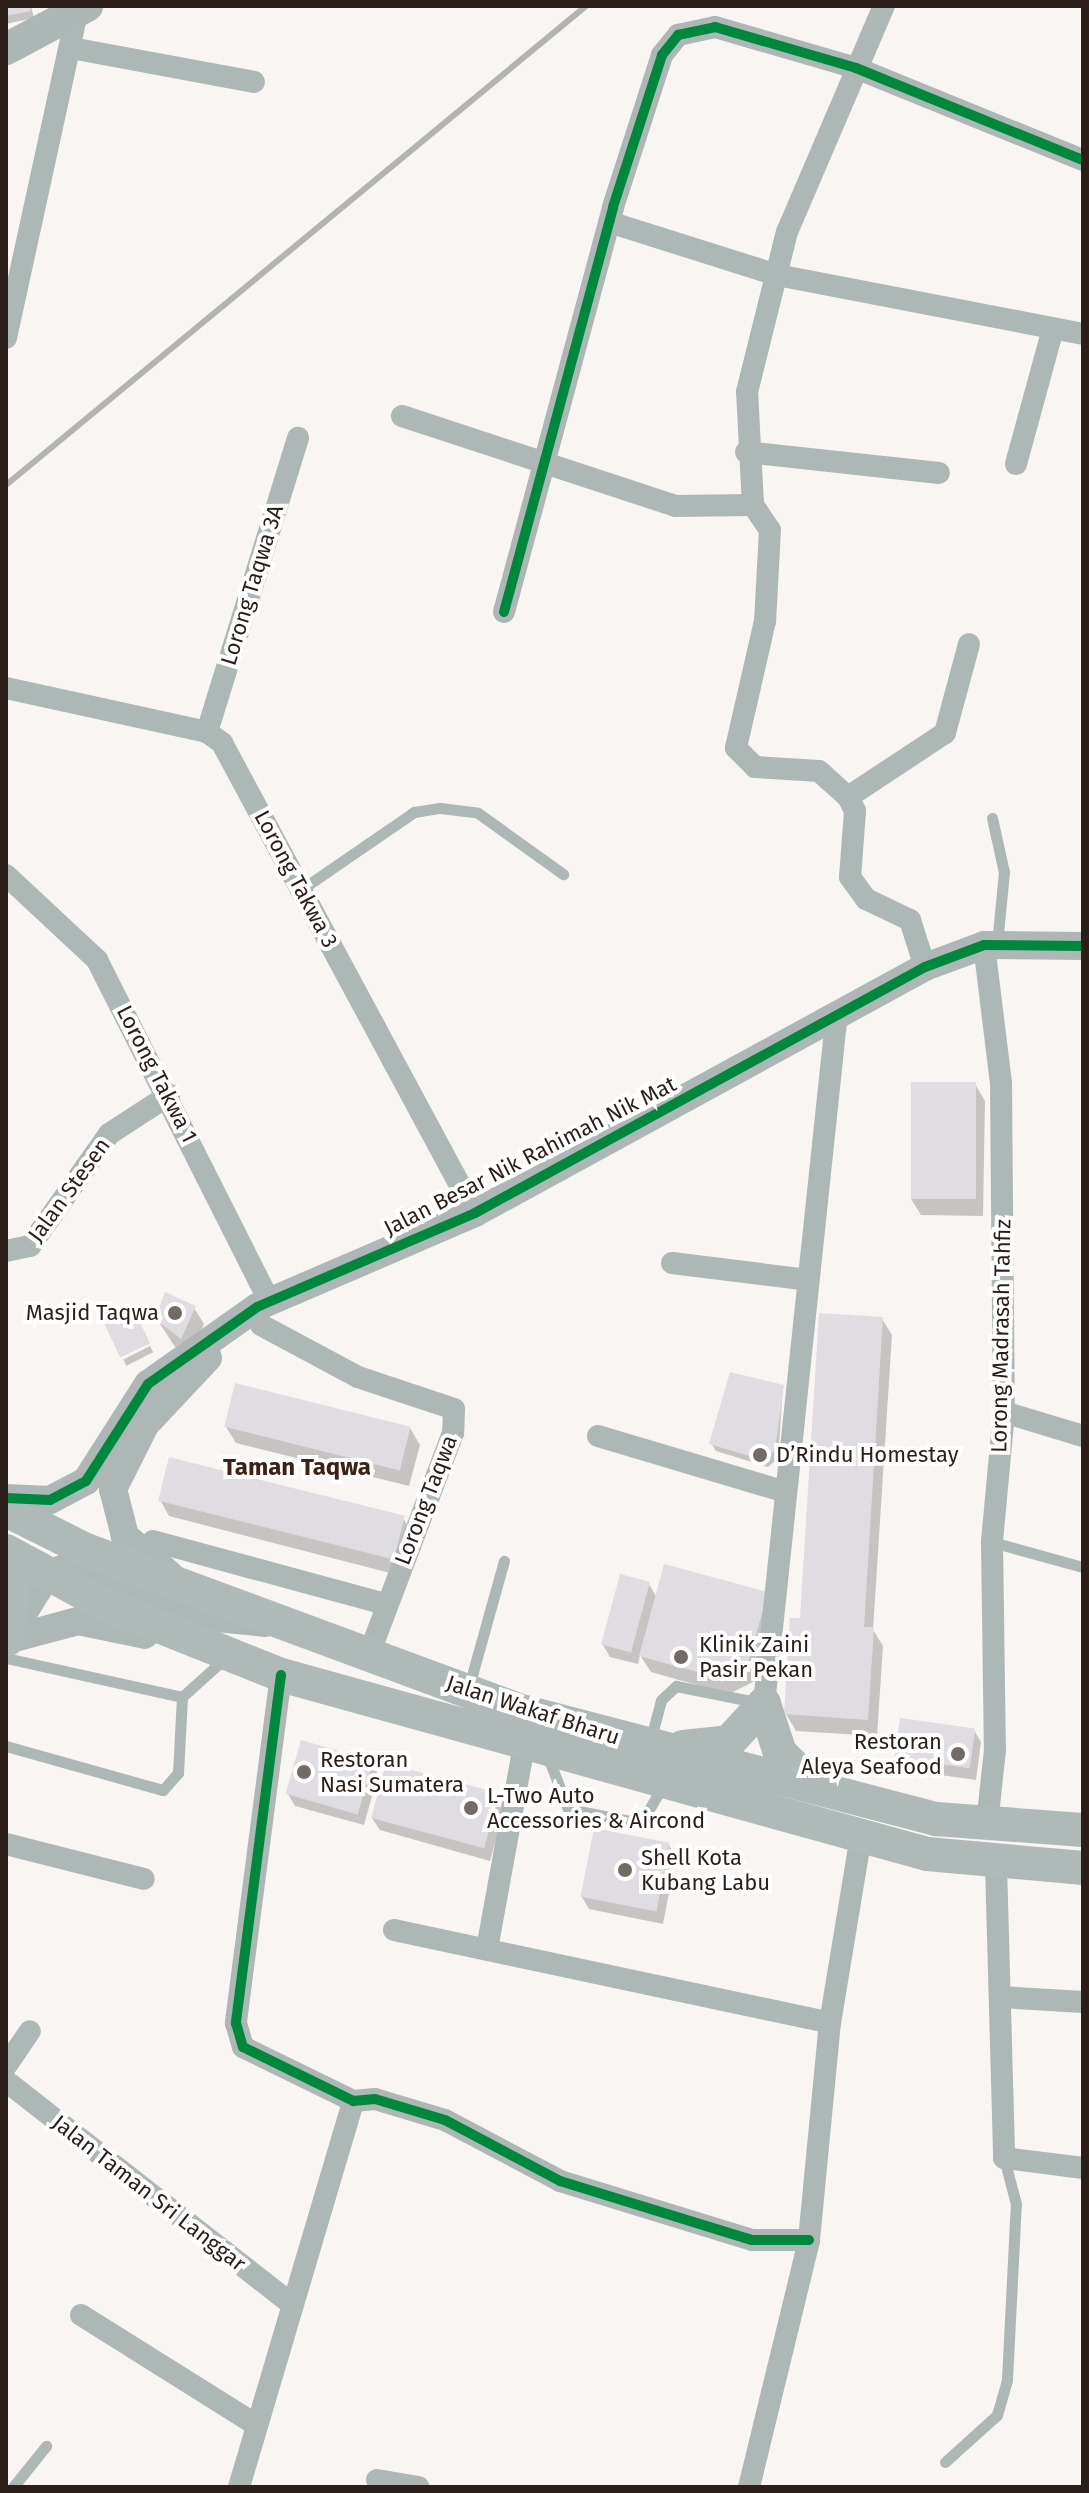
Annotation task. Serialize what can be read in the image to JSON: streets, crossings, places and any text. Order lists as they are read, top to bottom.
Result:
{
  "streets": {
    "main road": ["Jalan Wakaf Bharu"],
    "street": [
      "Lorong Taqwa 3A",
      "Lorong Takwa 3",
      "Lorong Takwa 1",
      "Jalan Besar Nik Rahimah Nik Mat",
      "Jalan Stesen",
      "Lorong Madrasah Tahfiz",
      "Lorong Taqwa",
      "Jalan Taman Sri Langgar"
    ]
  },
  "crossings": [
    ["Lorong Taqwa 3A", "Lorong Takwa 3"],
    ["Lorong Takwa 3", "Jalan Besar Nik Rahimah Nik Mat"],
    ["Lorong Takwa 1", "Jalan Besar Nik Rahimah Nik Mat"],
    ["Lorong Takwa 1", "Jalan Stesen"],
    ["Lorong Takwa 1", "Lorong Taqwa"],
    ["Jalan Besar Nik Rahimah Nik Mat", "Lorong Madrasah Tahfiz"],
    ["Jalan Besar Nik Rahimah Nik Mat", "Lorong Taqwa"],
    ["Jalan Besar Nik Rahimah Nik Mat", "Jalan Wakaf Bharu"],
    ["Lorong Madrasah Tahfiz", "Jalan Wakaf Bharu"],
    ["Lorong Taqwa", "Jalan Wakaf Bharu"]
  ],
  "districts": ["Taman Taqwa"],
  "places": [
    "Masjid Taqwa",
    "D’Rindu Homestay",
    "Klinik Zaini Pasir Pekan",
    "Restoran Aleya Seafood",
    "Restoran Nasi Sumatera",
    "L-Two Auto Accessories & Aircond",
    "Shell Kota Kubang Labu"
  ]
}
